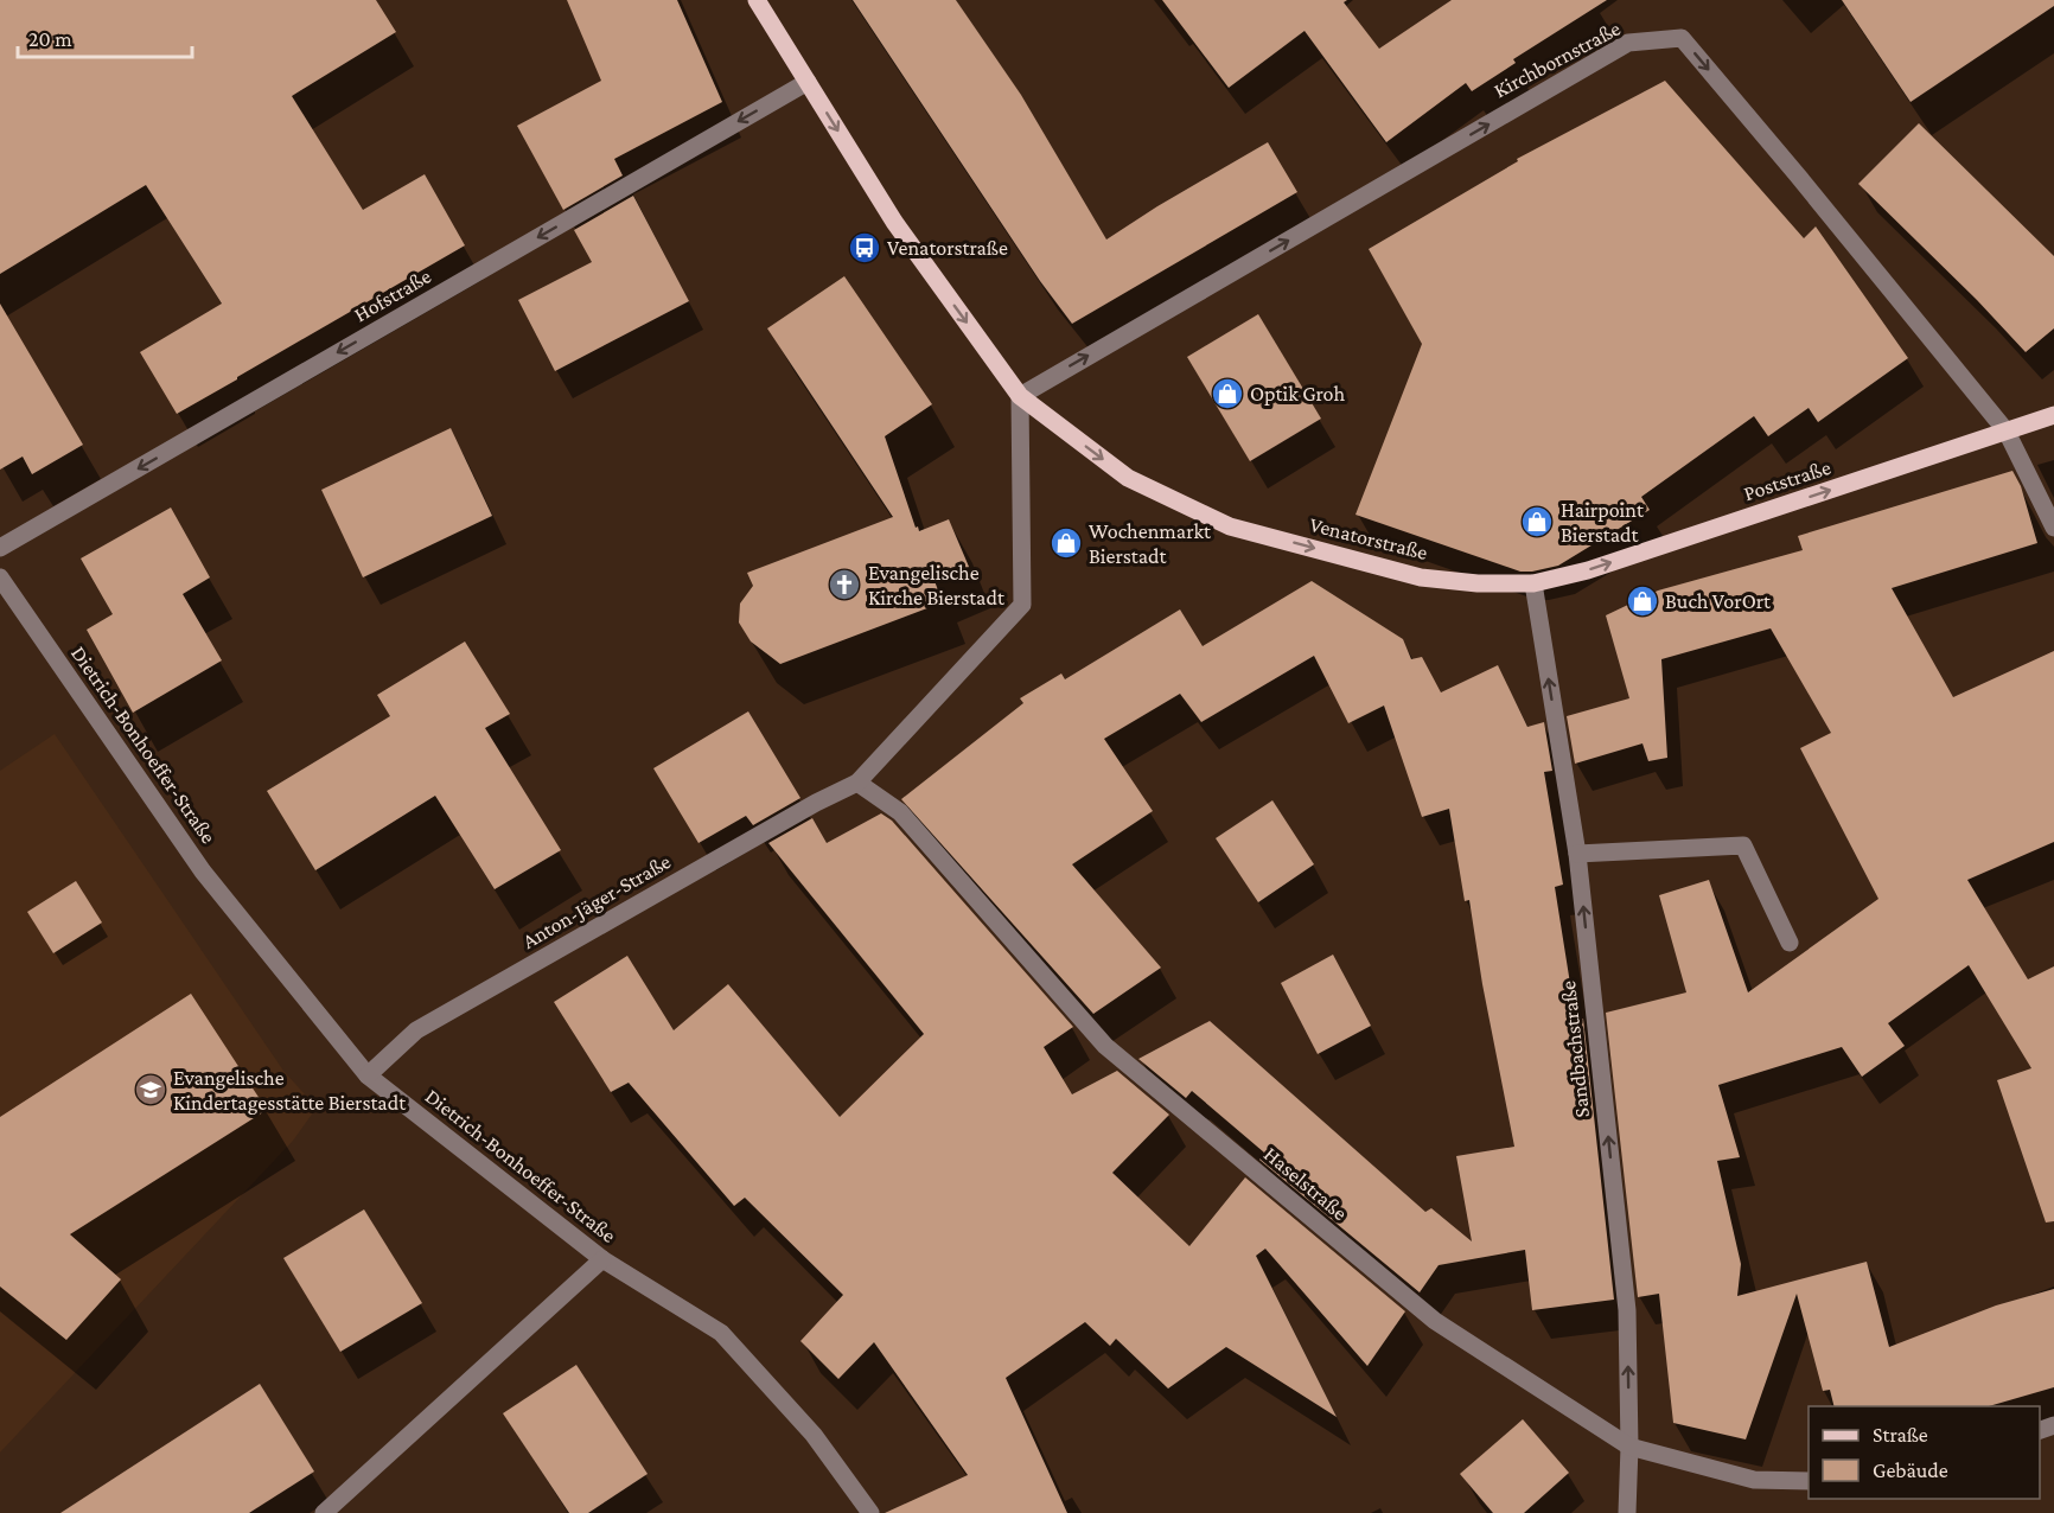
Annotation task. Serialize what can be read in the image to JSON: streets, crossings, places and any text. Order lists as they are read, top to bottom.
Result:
{
  "streets": {
    "main road": ["Poststraße", "Venatorstraße"],
    "street": [
      "Kirchbornstraße",
      "Hofstraße",
      "Dietrich-Bonhoeffer-Straße",
      "Anton-Jäger-Straße",
      "Sandbachstraße",
      "Haselstraße"
    ]
  },
  "crossings": [
    ["Kirchbornstraße", "Poststraße"],
    ["Kirchbornstraße", "Venatorstraße"],
    ["Hofstraße", "Venatorstraße"],
    ["Poststraße", "Venatorstraße"],
    ["Poststraße", "Sandbachstraße"],
    ["Venatorstraße", "Sandbachstraße"],
    ["Dietrich-Bonhoeffer-Straße", "Anton-Jäger-Straße"],
    ["Anton-Jäger-Straße", "Haselstraße"],
    ["Sandbachstraße", "Haselstraße"]
  ],
  "one_way": [
    "Hofstraße",
    "Poststraße",
    "Venatorstraße",
    "Sandbachstraße"
  ],
  "places": {
    "bus stop": ["Venatorstraße"],
    "shop": [
      "Optik Groh",
      "Hairpoint Bierstadt",
      "Wochenmarkt Bierstadt",
      "Buch VorOrt"
    ],
    "church": ["Evangelische Kirche Bierstadt"],
    "school or university": ["Evangelische Kindertagesstätte Bierstadt"]
  },
  "legend": ["Straße", "Gebäude"],
  "scale_bar": "20 m"
}
